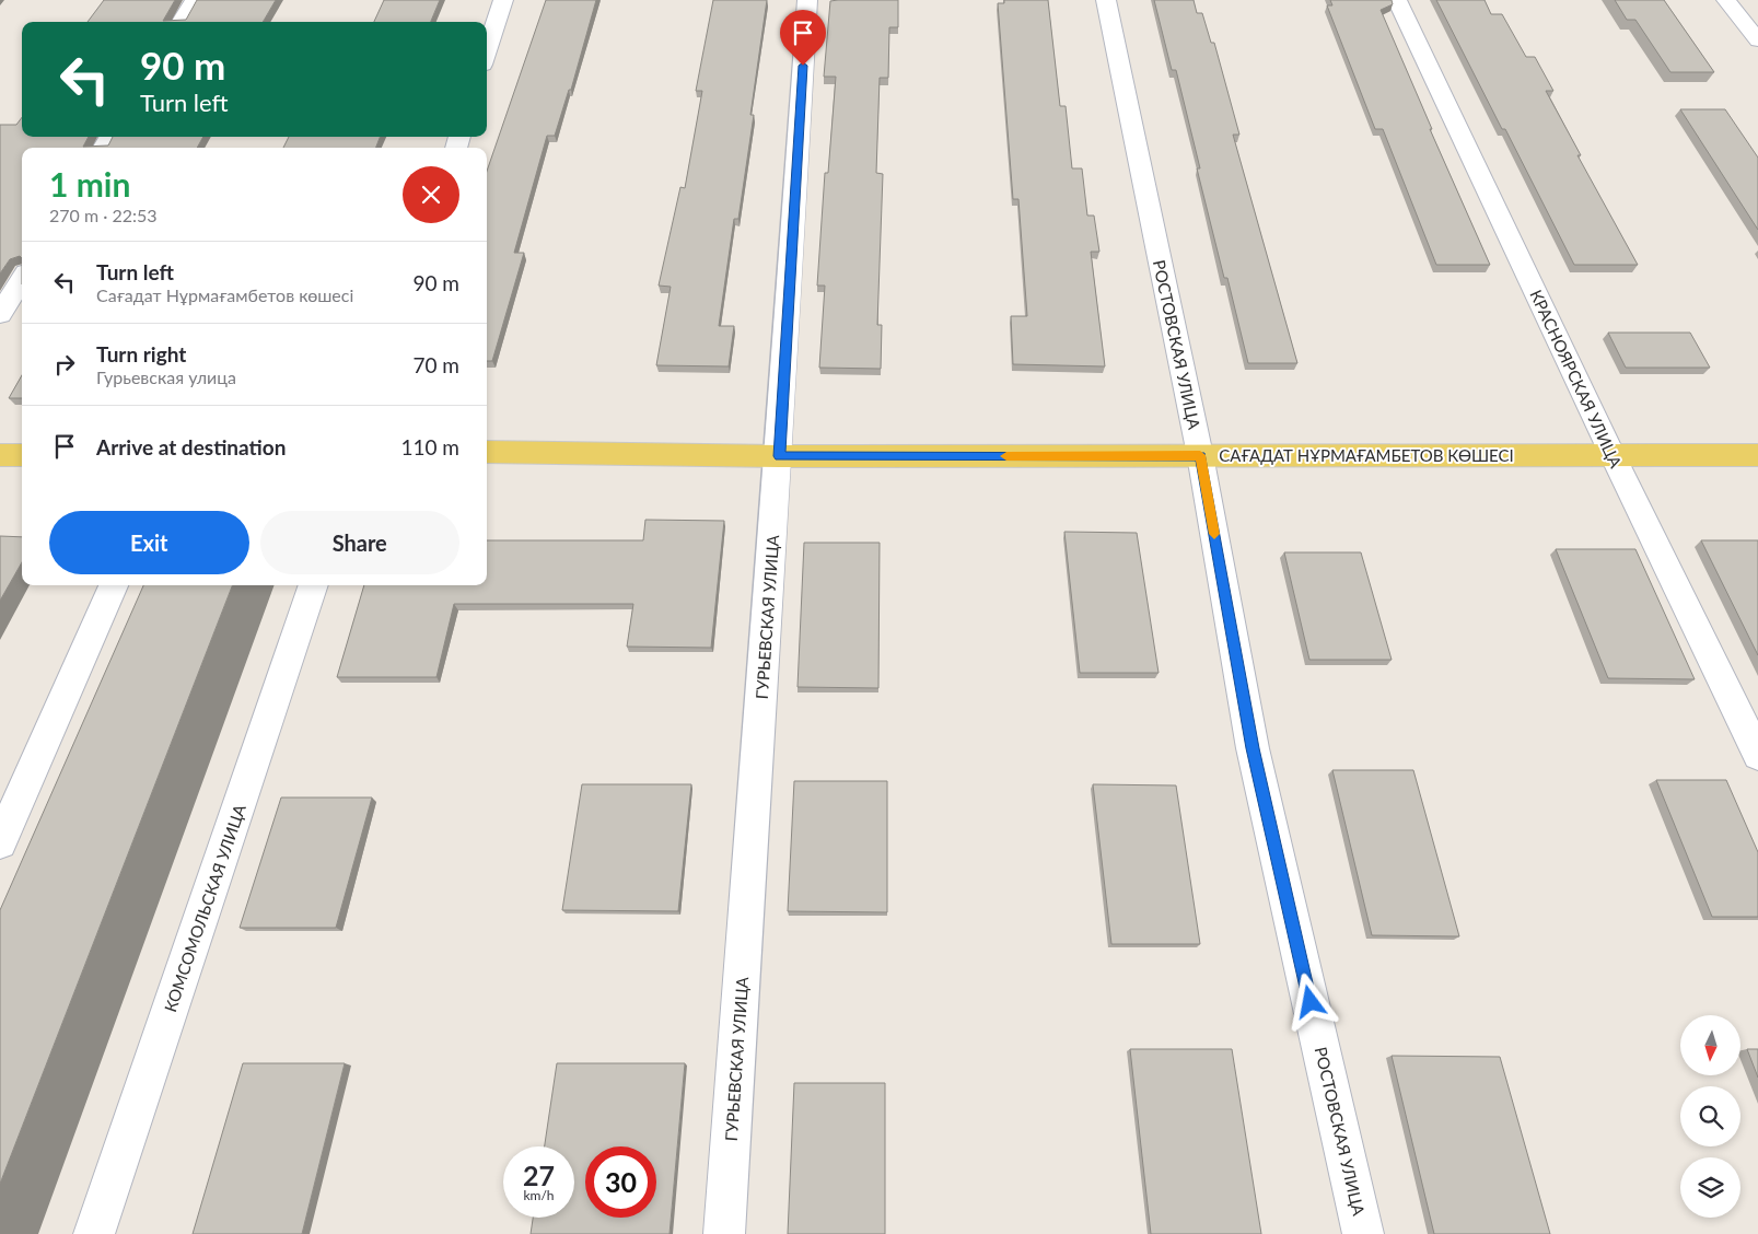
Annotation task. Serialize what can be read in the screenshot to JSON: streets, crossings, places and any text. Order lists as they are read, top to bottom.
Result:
{
  "streets": {
    "main road": ["САҒАДАТ НҰРМАҒАМБЕТОВ КӨШЕСІ"],
    "street": [
      "РОСТОВСКАЯ УЛИЦА",
      "КРАСНОЯРСКАЯ УЛИЦА",
      "ГУРЬЕВСКАЯ УЛИЦА",
      "КОМСОМОЛЬСКАЯ УЛИЦА"
    ]
  },
  "crossings": [
    ["РОСТОВСКАЯ УЛИЦА", "САҒАДАТ НҰРМАҒАМБЕТОВ КӨШЕСІ"],
    ["КРАСНОЯРСКАЯ УЛИЦА", "САҒАДАТ НҰРМАҒАМБЕТОВ КӨШЕСІ"],
    ["САҒАДАТ НҰРМАҒАМБЕТОВ КӨШЕСІ", "ГУРЬЕВСКАЯ УЛИЦА"]
  ],
  "north": "bottom",
  "page": {
    "turn": ["90 m", "Turn left"],
    "heading": ["1 min", "270 m · 22:53"],
    "list": [
      {
        "name": "Turn left",
        "note": "Сағадат Нұрмағамбетов көшесі",
        "value": "90 m"
      },
      {
        "name": "Turn right",
        "note": "Гурьевская улица",
        "value": "70 m"
      },
      {
        "name": "Arrive at destination",
        "value": "110 m"
      }
    ],
    "buttons": ["Exit", "Share"],
    "speed": "27 km/h",
    "limit": "30"
  }
}
